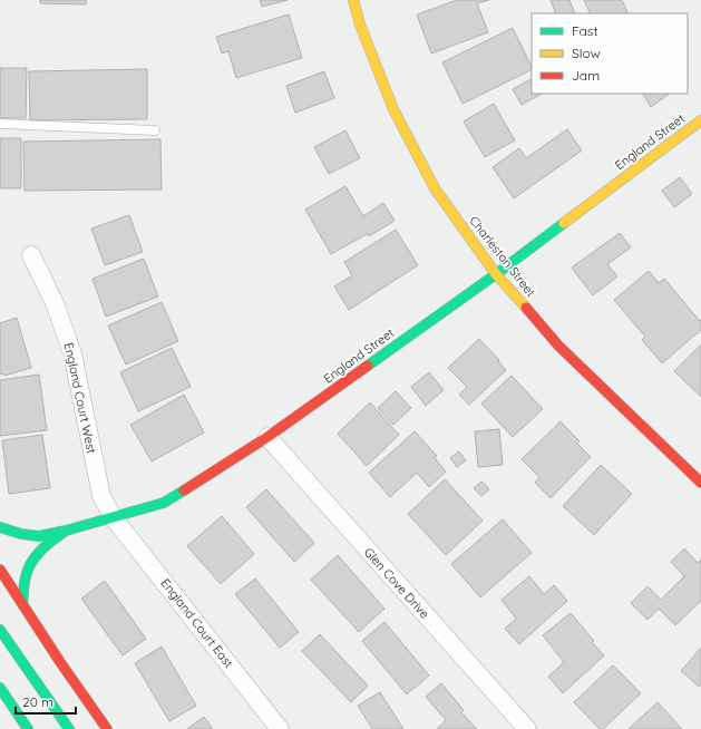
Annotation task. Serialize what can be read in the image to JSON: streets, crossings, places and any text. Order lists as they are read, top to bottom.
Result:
{
  "streets": {
    "street": [
      "England Street",
      "Charleston Street",
      "England Court West",
      "Glen Cove Drive",
      "England Court East"
    ]
  },
  "crossings": [
    ["England Street", "Charleston Street"],
    ["England Street", "England Court West"],
    ["England Street", "Glen Cove Drive"],
    ["England Street", "England Court East"],
    ["England Court West", "England Court East"]
  ],
  "legend": ["Fast", "Slow", "Jam"],
  "scale_bar": "20 m"
}
